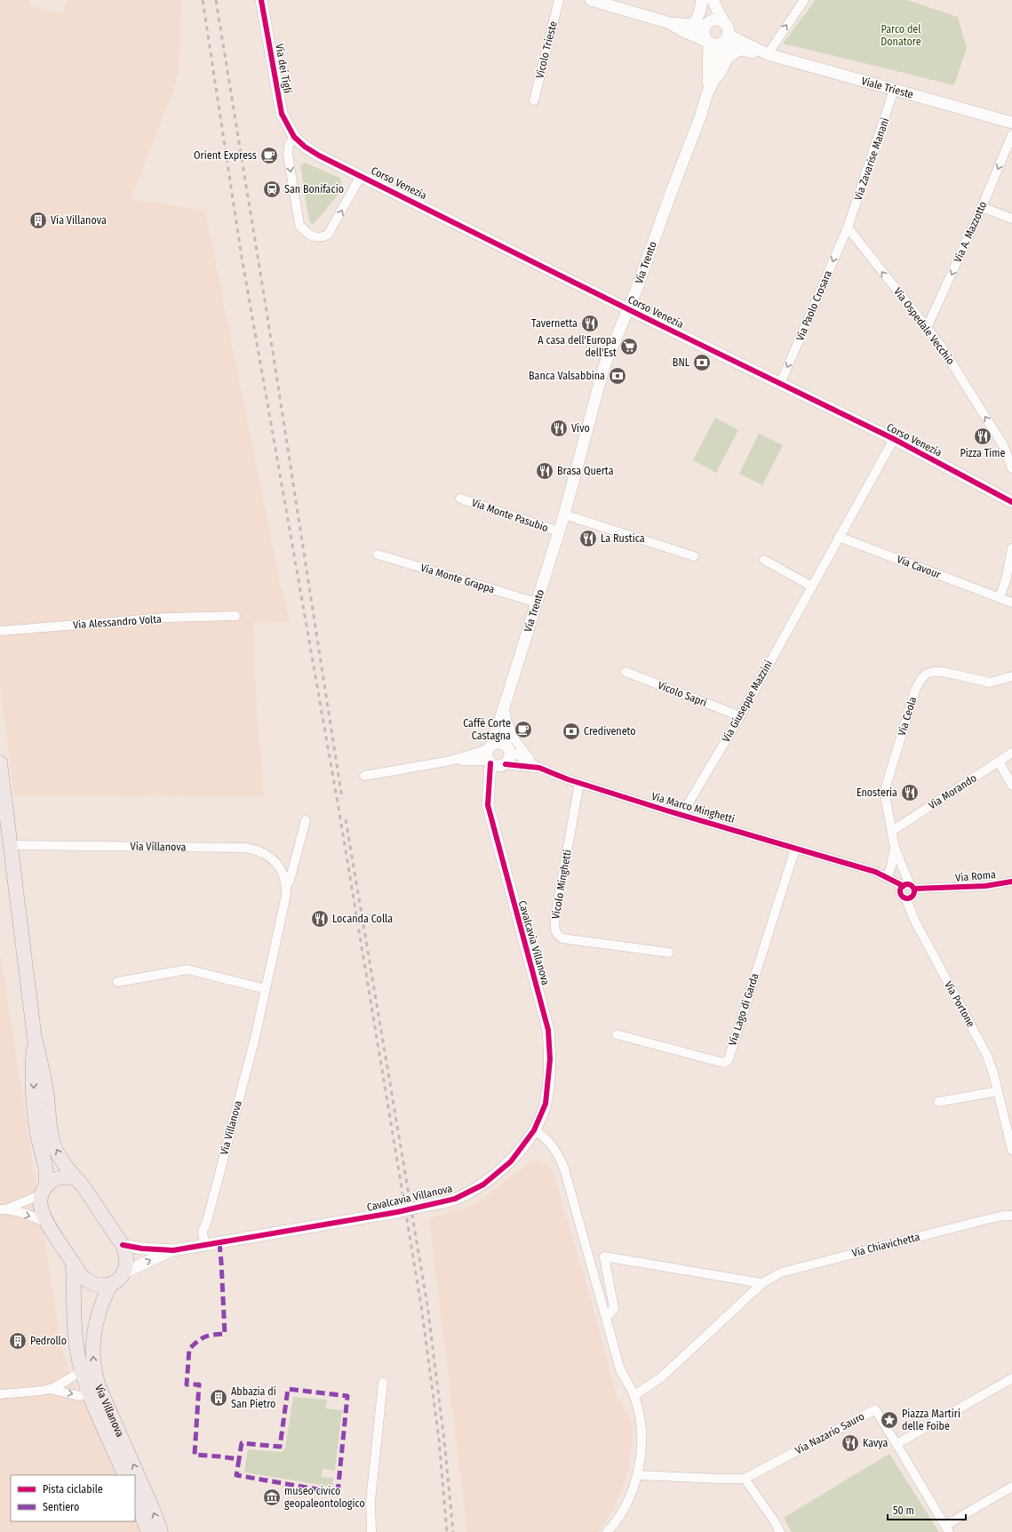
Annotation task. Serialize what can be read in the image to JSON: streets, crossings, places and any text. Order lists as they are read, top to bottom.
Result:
{
  "streets": {
    "main road": ["Via Villanova"],
    "street": [
      "Vicolo Trieste",
      "Via dei Tigli",
      "Viale Trieste",
      "Via Zavarise Manani",
      "Corso Venezia",
      "Via A. Mazzotto",
      "Via Trento",
      "Via Paolo Crosara",
      "Via Ospedale Vecchio",
      "Via Monte Pasubio",
      "Via Cavour",
      "Via Monte Grappa",
      "Via Alessandro Volta",
      "Vicolo Sapri",
      "Via Giuseppe Mazzini",
      "Via Ceola",
      "Via Morando",
      "Via Marco Minghetti",
      "Via Roma",
      "Vicolo Minghetti",
      "Cavalcavia Villanova",
      "Via Portone",
      "Via Lago di Garda",
      "Via Chiavichetta",
      "Via Nazario Sauro"
    ]
  },
  "crossings": [
    ["Via dei Tigli", "Corso Venezia"],
    ["Viale Trieste", "Via Zavarise Manani"],
    ["Viale Trieste", "Via Trento"],
    ["Via Zavarise Manani", "Via Paolo Crosara"],
    ["Via Zavarise Manani", "Via Ospedale Vecchio"],
    ["Corso Venezia", "Via Trento"],
    ["Corso Venezia", "Via Paolo Crosara"],
    ["Corso Venezia", "Via Giuseppe Mazzini"],
    ["Via A. Mazzotto", "Via Ospedale Vecchio"],
    ["Via Trento", "Via Monte Pasubio"],
    ["Via Trento", "Via Monte Grappa"],
    ["Via Trento", "Via Marco Minghetti"],
    ["Via Trento", "Cavalcavia Villanova"],
    ["Via Paolo Crosara", "Via Ospedale Vecchio"],
    ["Via Cavour", "Via Giuseppe Mazzini"],
    ["Vicolo Sapri", "Via Giuseppe Mazzini"],
    ["Via Giuseppe Mazzini", "Via Marco Minghetti"],
    ["Via Ceola", "Via Morando"],
    ["Via Ceola", "Via Roma"],
    ["Via Ceola", "Via Portone"],
    ["Via Marco Minghetti", "Vicolo Minghetti"],
    ["Via Marco Minghetti", "Cavalcavia Villanova"],
    ["Via Marco Minghetti", "Via Lago di Garda"],
    ["Via Villanova", "Cavalcavia Villanova"],
    ["Via Roma", "Via Portone"]
  ],
  "one_way": ["Via A. Mazzotto", "Via Paolo Crosara", "Via Ospedale Vecchio"],
  "parks": ["Parco del Donatore"],
  "places": {
    "cafe": ["Orient Express", "Caffè Corte Castagna"],
    "station": ["San Bonifacio"],
    "building": ["Via Villanova", "Pedrollo", "Abbazia di San Pietro"],
    "restaurant": [
      "Tavernetta",
      "Vivo",
      "Pizza Time",
      "Brasa Querta",
      "La Rustica",
      "Enosteria",
      "Locanda Colla",
      "Kavya"
    ],
    "supermarket": ["A casa dell'Europa dell'Est"],
    "bank": ["BNL", "Banca Valsabbina", "Crediveneto"],
    "place": ["Piazza Martiri delle Foibe"],
    "museum": ["museo civico geopaleontologico"]
  },
  "legend": ["Pista ciclabile", "Sentiero"],
  "scale_bar": "50 m"
}
